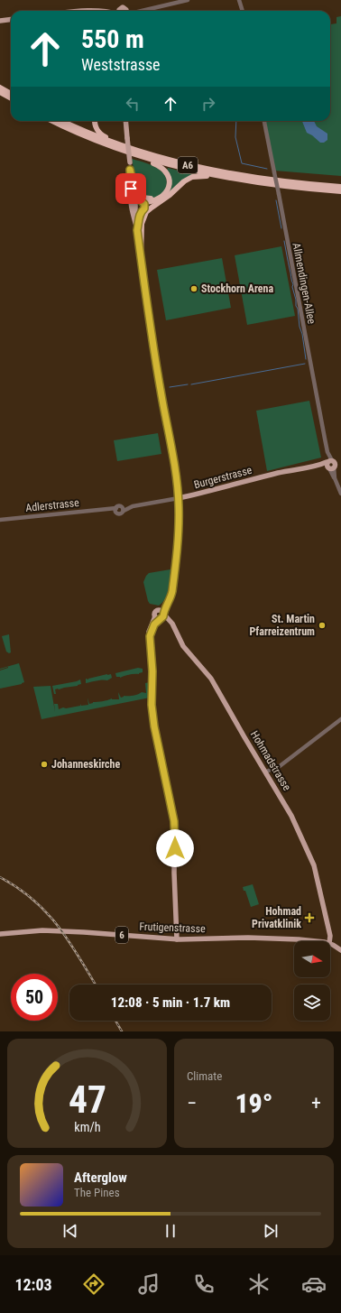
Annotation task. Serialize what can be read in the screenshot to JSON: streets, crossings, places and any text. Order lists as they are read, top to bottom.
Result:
{
  "streets": {
    "highway": ["A6"],
    "main road": [
      "Burgerstrasse",
      "Hohmadstrasse",
      "Frutigenstrasse",
      "6"
    ],
    "street": ["Allmendingen-Allee", "Adlerstrasse"]
  },
  "crossings": [
    ["Allmendingen-Allee", "Burgerstrasse"]
  ],
  "places": {
    "other": ["Stockhorn Arena", "St. Martin Pfarreizentrum", "Johanneskirche"],
    "health": ["Hohmad Privatklinik"]
  },
  "north": "right",
  "page": {
    "turn": ["550 m", "Weststrasse"],
    "limit": "50",
    "trip": "12:08 · 5 min · 1.7 km",
    "tile": "Climate",
    "heat": ["−", "19°", "+"],
    "song": ["Afterglow", "The Pines"],
    "tabs": "12:03",
    "gauge": ["47", "km/h"]
  }
}
